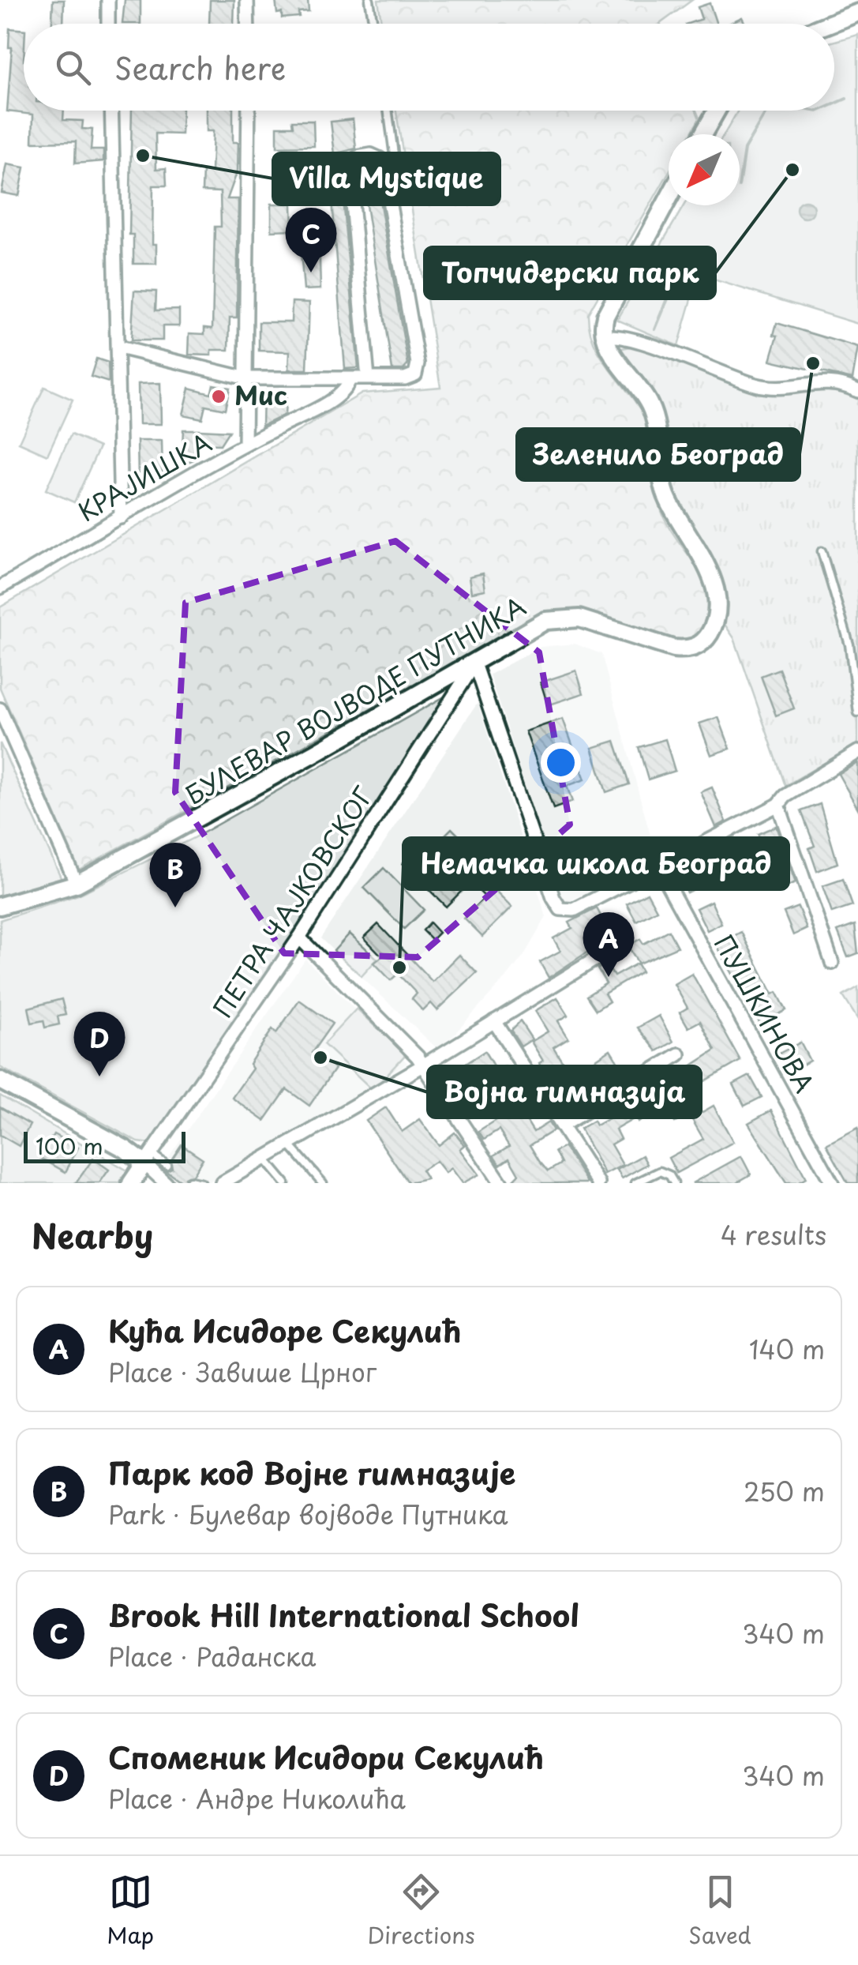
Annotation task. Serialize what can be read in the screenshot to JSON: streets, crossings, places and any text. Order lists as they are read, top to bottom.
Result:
{
  "streets": {
    "street": [
      "КРАЈИШКА",
      "БУЛЕВАР ВОЈВОДЕ ПУТНИКА",
      "ПЕТРА ЧАЈКОВСКОГ",
      "ПУШКИНОВА"
    ]
  },
  "crossings": [
    ["БУЛЕВАР ВОЈВОДЕ ПУТНИКА", "ПЕТРА ЧАЈКОВСКОГ"]
  ],
  "places": [
    "Villa Mystique",
    "Топчидерски парк",
    "Зеленило Београд",
    "Мис",
    "Немачка школа Београд",
    "Војна гимназија"
  ],
  "scale_bar": "100 m",
  "north": "bottom left",
  "page": {
    "search": "Search here",
    "pins": [
      "C",
      "B",
      "A",
      "D"
    ],
    "scale": "100 m",
    "heading": ["Nearby", "4 results"],
    "list": [
      {
        "mark": "A",
        "name": "Кућа Исидоре Секулић",
        "note": "Place · Завише Црног",
        "value": "140 m"
      },
      {
        "mark": "B",
        "name": "Парк код Војне гимназије",
        "note": "Park · Булевар војводе Путника",
        "value": "250 m"
      },
      {
        "mark": "C",
        "name": "Brook Hill International School",
        "note": "Place · Раданска",
        "value": "340 m"
      },
      {
        "mark": "D",
        "name": "Споменик Исидори Секулић",
        "note": "Place · Андре Николића",
        "value": "340 m"
      }
    ],
    "nav": ["Map", "Directions", "Saved"]
  }
}
